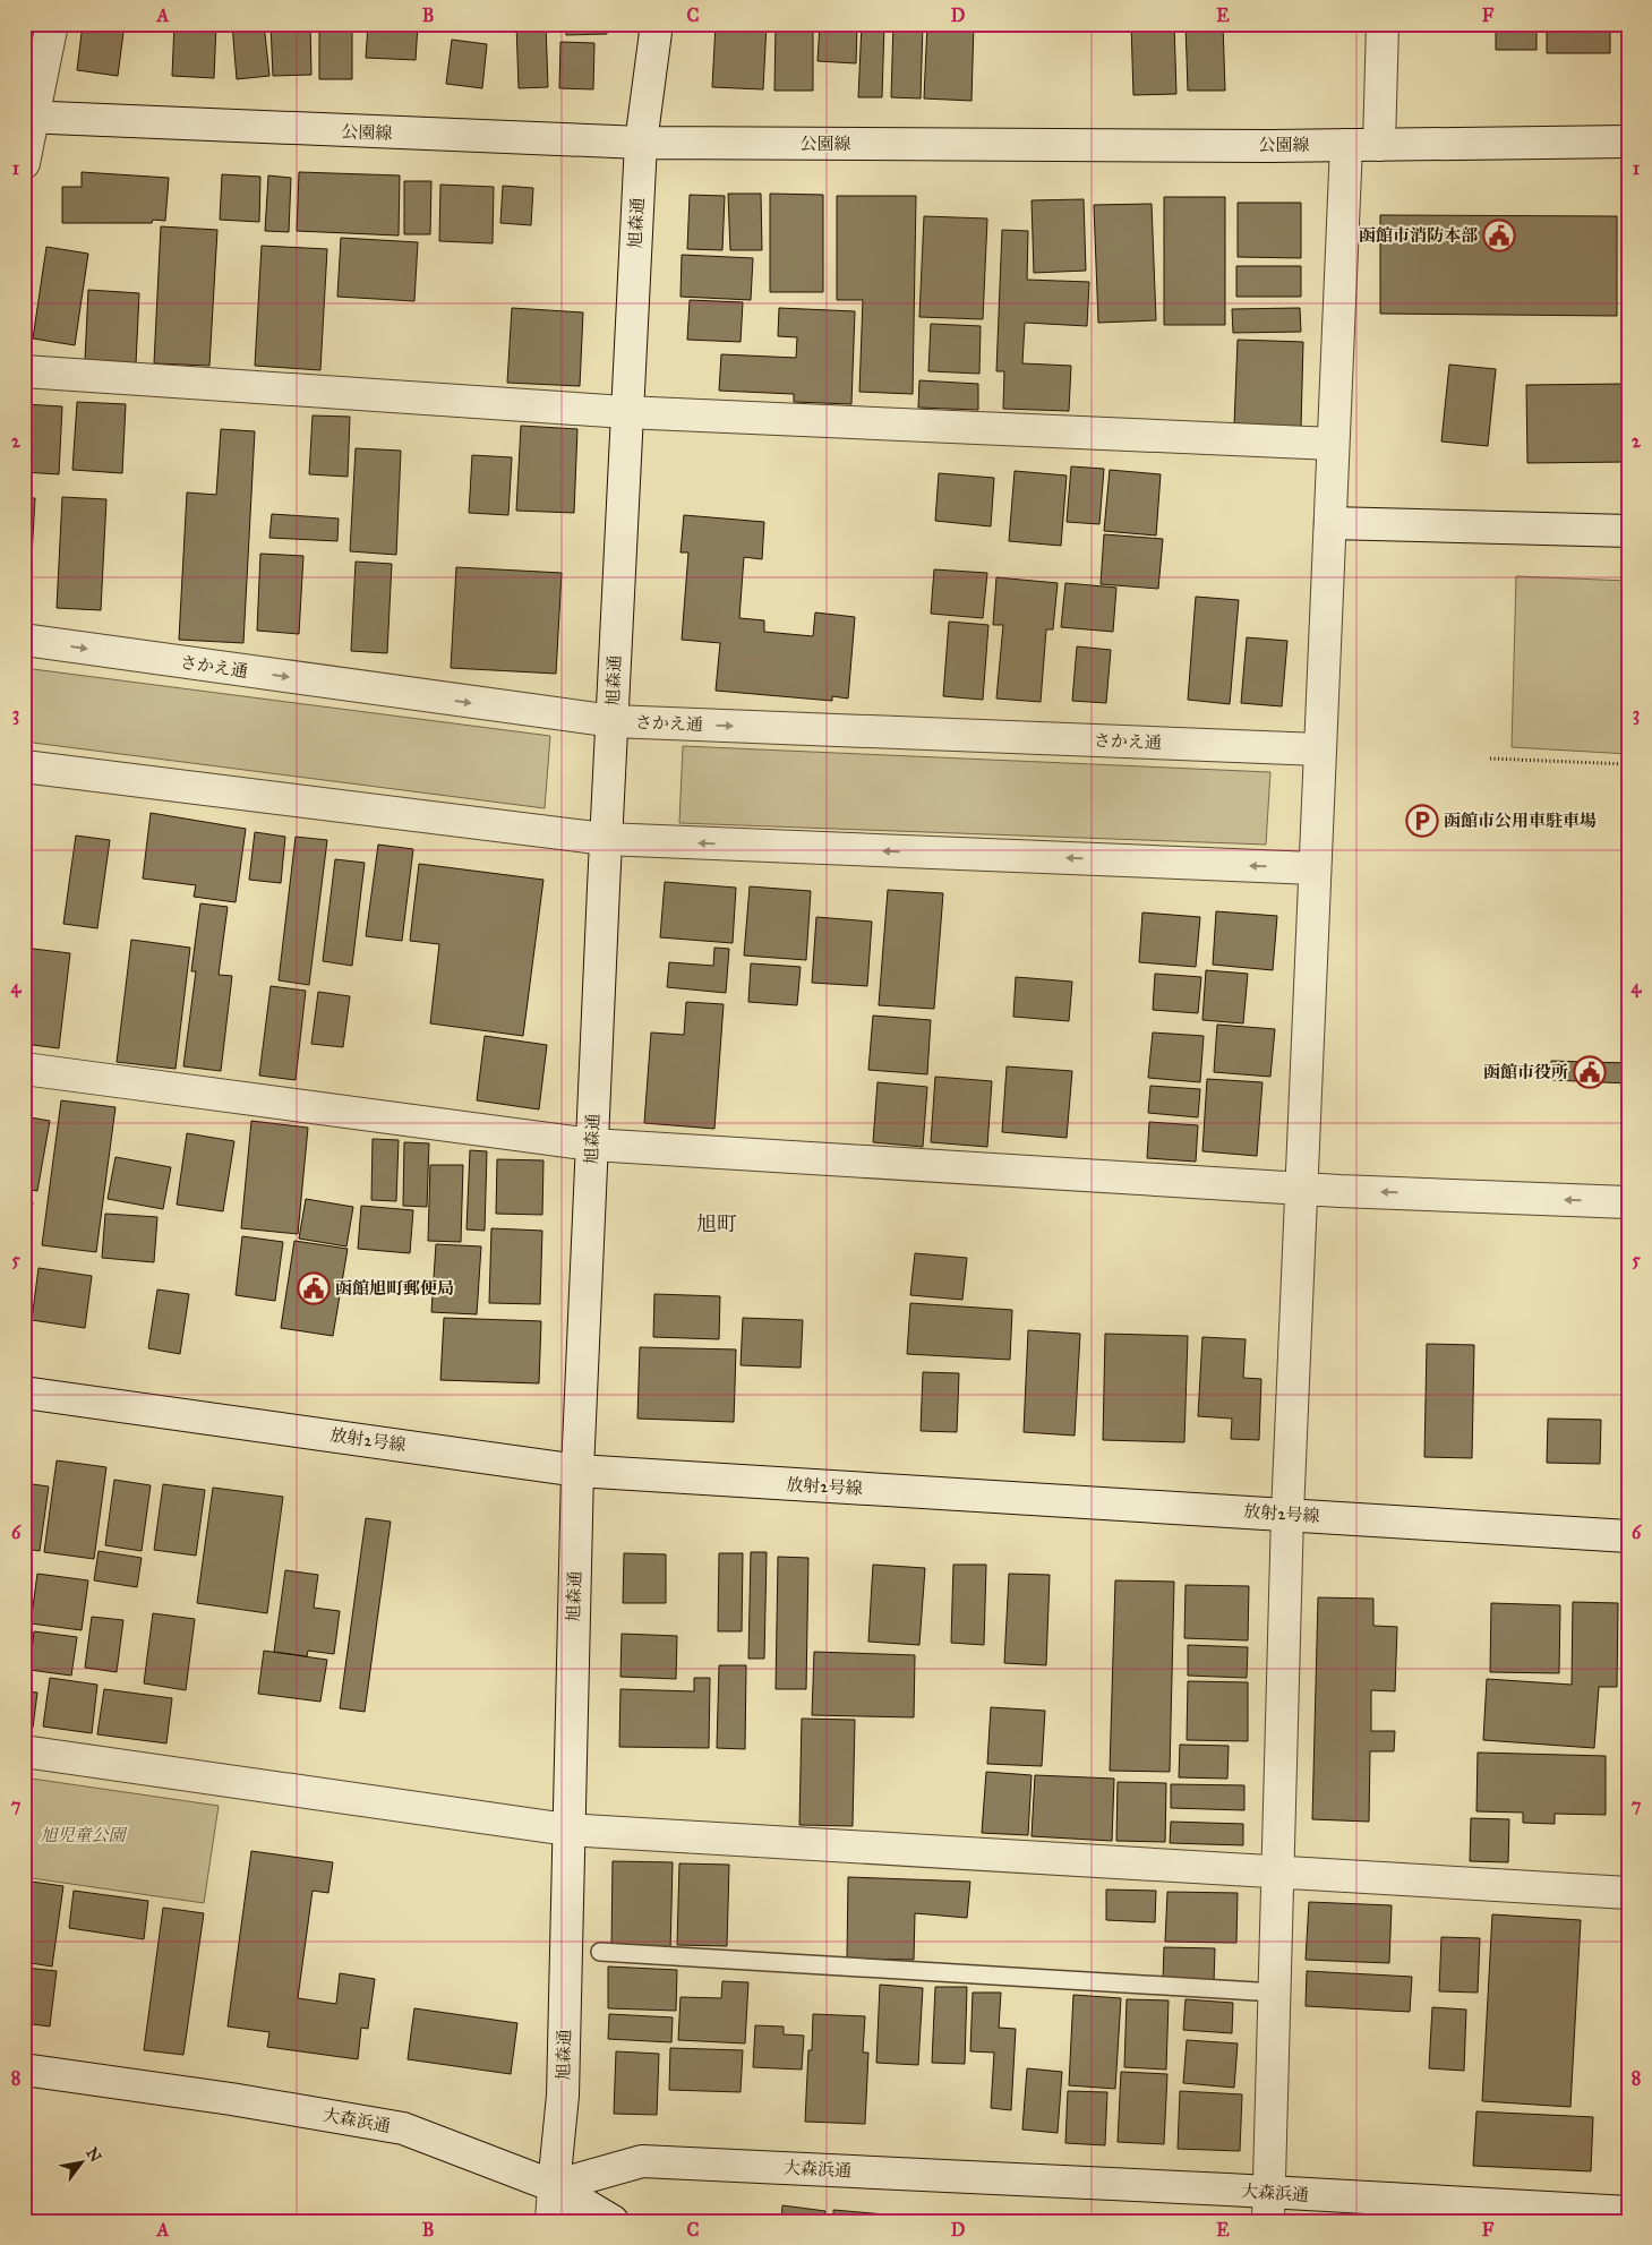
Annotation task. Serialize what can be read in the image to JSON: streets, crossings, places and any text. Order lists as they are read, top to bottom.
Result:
{
  "streets": {
    "street": [
      "公園線",
      "旭森通",
      "さかえ通",
      "放射2号線",
      "大森浜通"
    ]
  },
  "crossings": [
    ["公園線", "旭森通"],
    ["旭森通", "さかえ通"],
    ["旭森通", "放射2号線"],
    ["旭森通", "大森浜通"]
  ],
  "districts": ["旭町"],
  "parks": ["旭児童公園"],
  "places": {
    "public building": ["函館市消防本部", "函館市役所", "函館旭町郵便局"],
    "parking": ["函館市公用車駐車場"]
  },
  "north": "top right",
  "grid": {
    "columns": [
      "A",
      "B",
      "C",
      "D",
      "E",
      "F"
    ],
    "rows": [
      "1",
      "2",
      "3",
      "4",
      "5",
      "6",
      "7",
      "8"
    ]
  }
}
